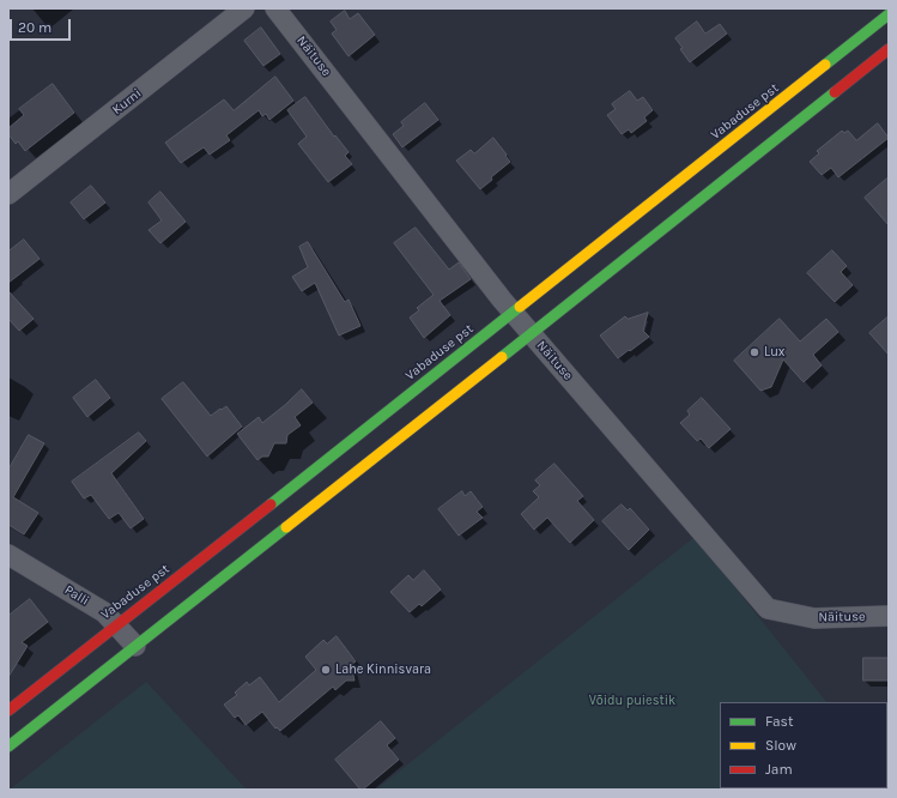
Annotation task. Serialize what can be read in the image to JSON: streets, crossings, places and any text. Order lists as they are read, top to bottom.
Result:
{
  "streets": {
    "highway": ["Vabaduse pst"],
    "street": ["Näituse", "Kurni", "Palli"]
  },
  "crossings": [
    ["Näituse", "Vabaduse pst"],
    ["Vabaduse pst", "Palli"]
  ],
  "parks": ["Võidu puiestik"],
  "places": ["Lux", "Lahe Kinnisvara"],
  "legend": ["Fast", "Slow", "Jam"],
  "scale_bar": "20 m"
}
